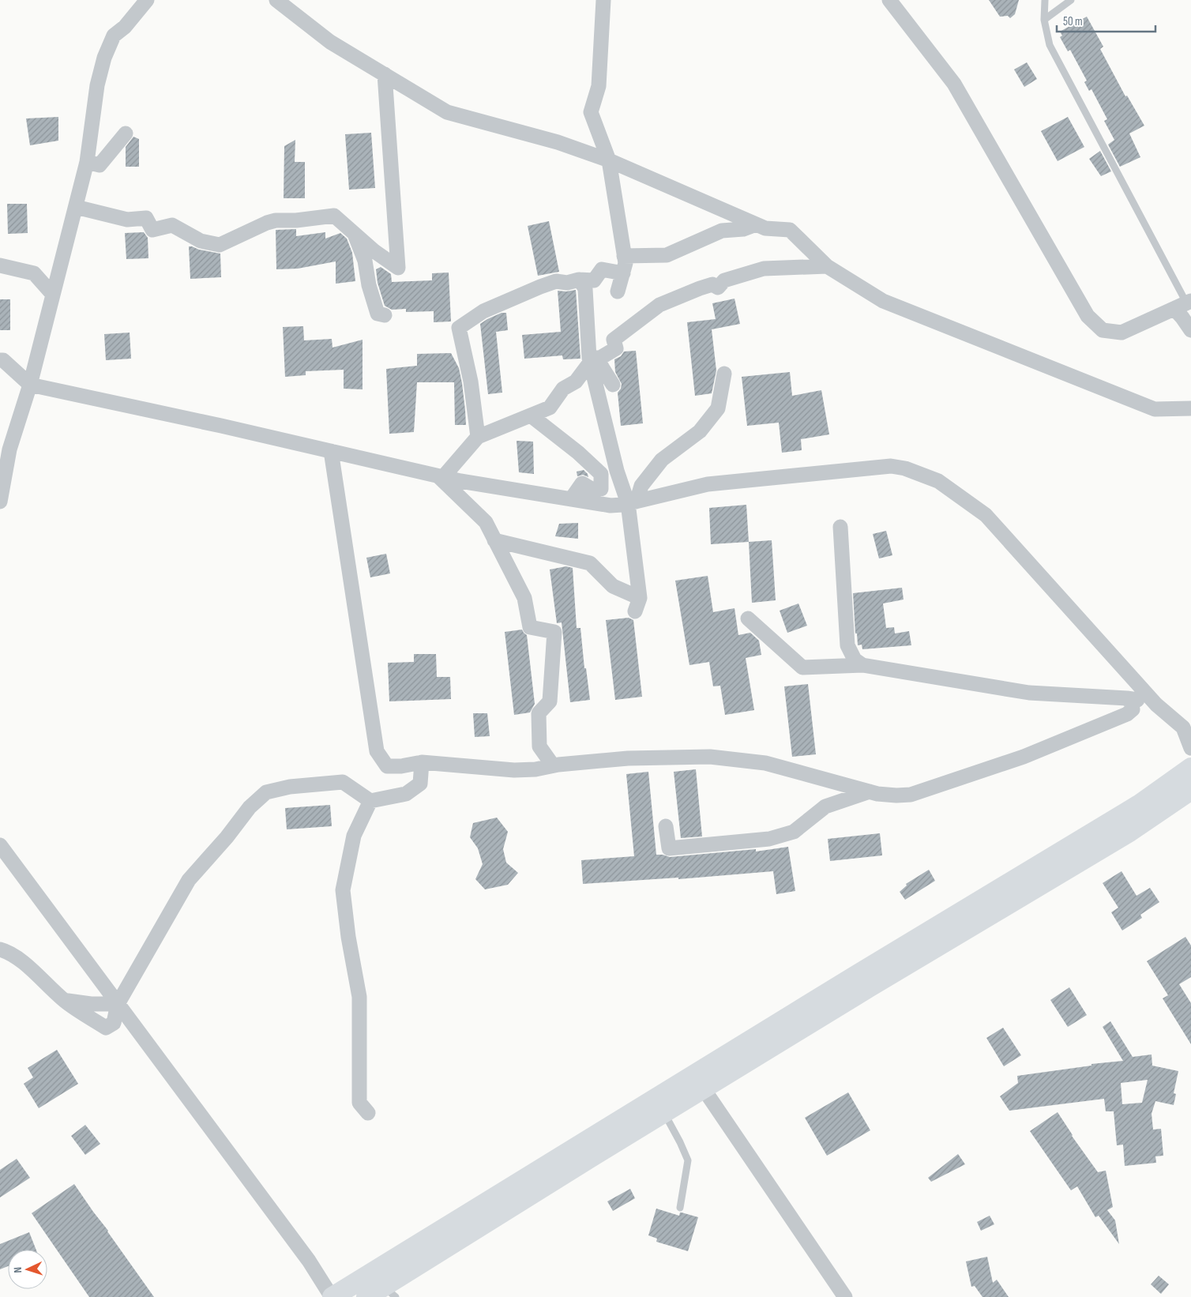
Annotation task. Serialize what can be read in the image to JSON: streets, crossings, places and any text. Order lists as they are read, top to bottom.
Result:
{
  "scale_bar": "50 m",
  "north": "left"
}
